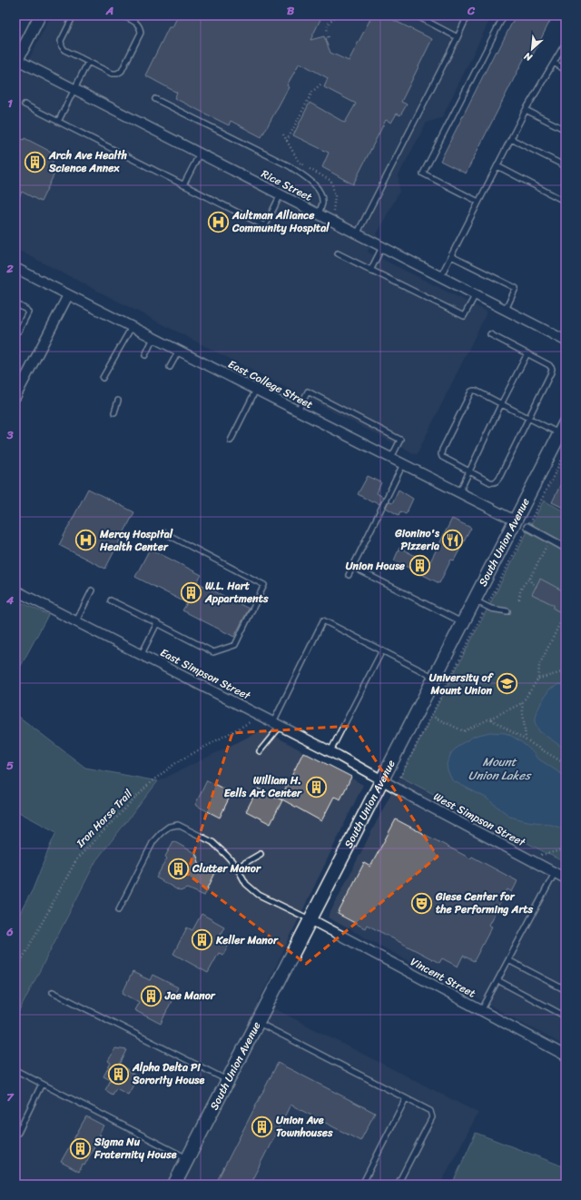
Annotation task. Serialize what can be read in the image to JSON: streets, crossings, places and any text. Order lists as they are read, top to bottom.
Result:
{
  "streets": {
    "main road": ["South Union Avenue"],
    "street": [
      "Rice Street",
      "East College Street",
      "East Simpson Street",
      "West Simpson Street",
      "Vincent Street"
    ],
    "path": ["Iron Horse Trail"]
  },
  "crossings": [
    ["East College Street", "South Union Avenue"],
    ["South Union Avenue", "East Simpson Street"],
    ["South Union Avenue", "West Simpson Street"],
    ["South Union Avenue", "Vincent Street"],
    ["East Simpson Street", "West Simpson Street"]
  ],
  "water": ["Mount Union Lakes"],
  "places": {
    "building": [
      "Arch Ave Health Science Annex",
      "Union House",
      "W.L. Hart Appartments",
      "William H. Eells Art Center",
      "Clutter Manor",
      "Keller Manor",
      "Jae Manor",
      "Alpha Delta Pi Sorority House",
      "Union Ave Townhouses",
      "Sigma Nu Fraternity House"
    ],
    "hospital": ["Aultman Alliance Community Hospital", "Mercy Hospital Health Center"],
    "restaurant": ["Gionino's Pizzeria"],
    "school or university": ["University of Mount Union"],
    "theatre": ["Giese Center for the Performing Arts"]
  },
  "north": "bottom left",
  "grid": {
    "columns": ["A", "B", "C"],
    "rows": [
      "1",
      "2",
      "3",
      "4",
      "5",
      "6",
      "7"
    ]
  }
}
